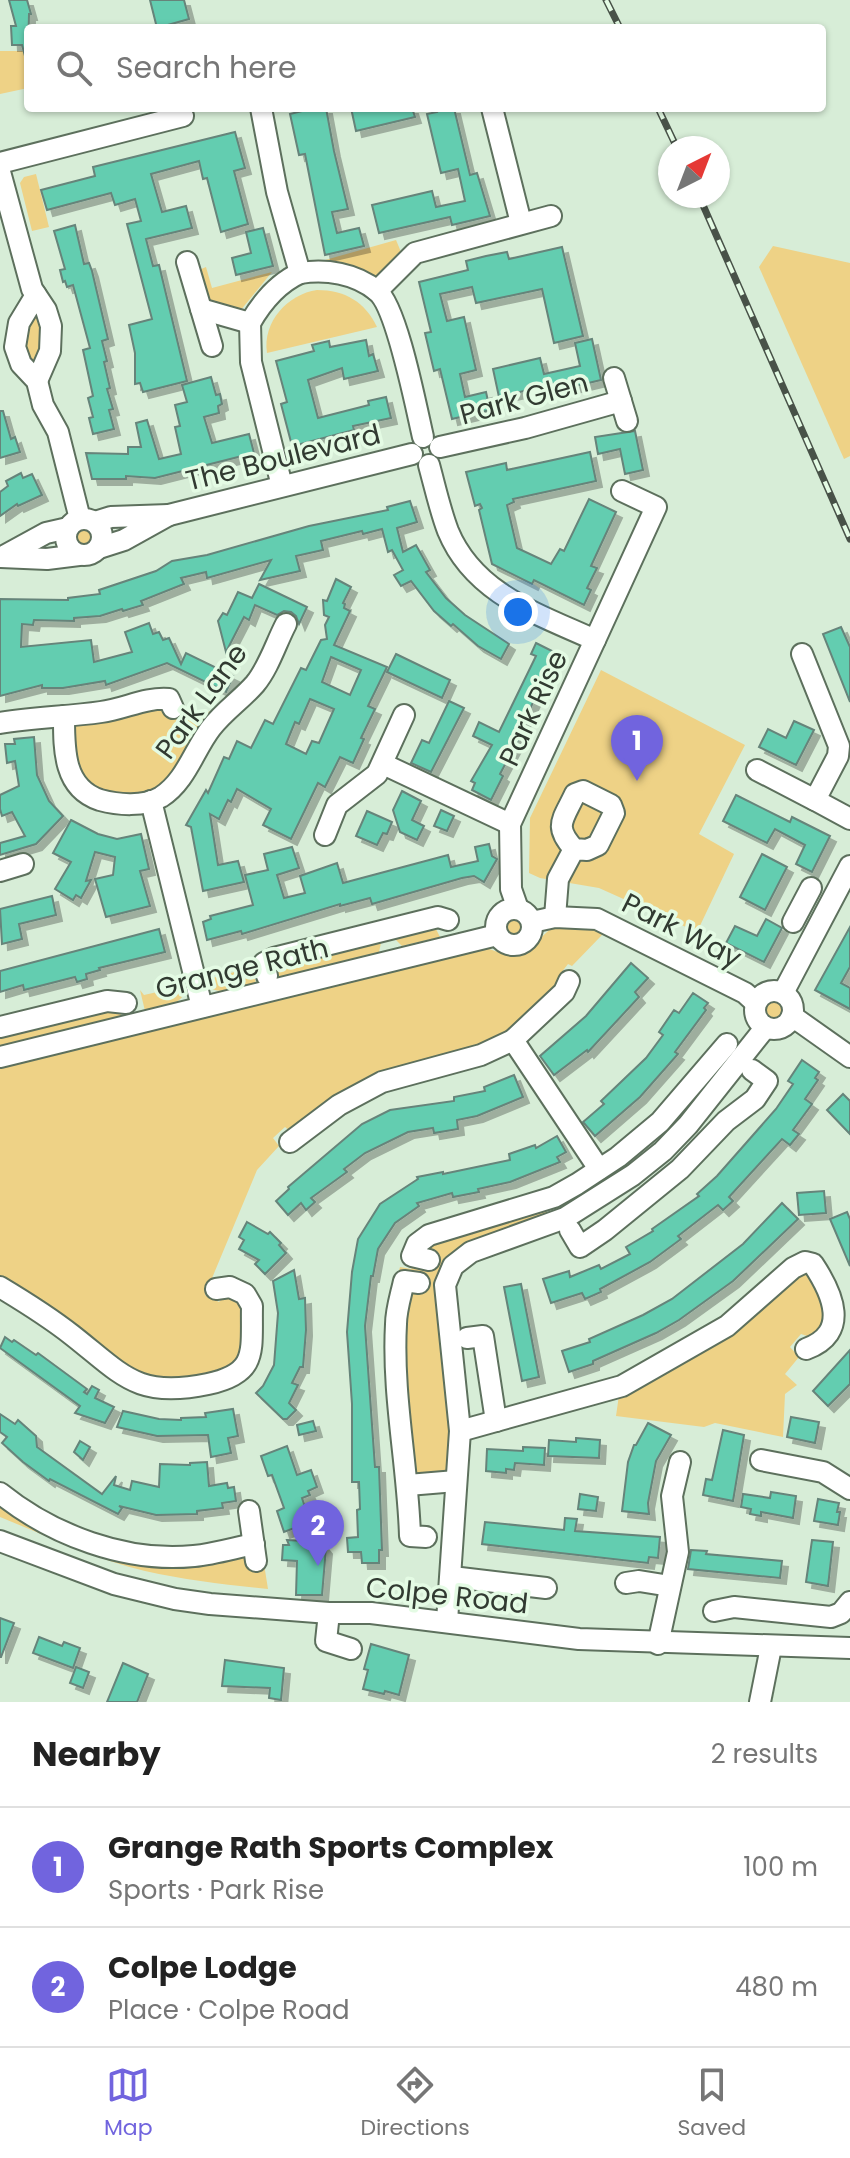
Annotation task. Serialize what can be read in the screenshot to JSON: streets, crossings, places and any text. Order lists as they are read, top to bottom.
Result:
{
  "streets": {
    "street": [
      "Park Glen",
      "The Boulevard",
      "Park Lane",
      "Park Rise",
      "Park Way",
      "Grange Rath",
      "Colpe Road"
    ]
  },
  "crossings": [
    ["Park Glen", "The Boulevard"],
    ["Park Glen", "Park Rise"],
    ["The Boulevard", "Park Rise"],
    ["Park Rise", "Park Way"],
    ["Park Rise", "Grange Rath"],
    ["Park Way", "Grange Rath"]
  ],
  "north": "top right",
  "page": {
    "search": "Search here",
    "pins": ["1", "2"],
    "heading": ["Nearby", "2 results"],
    "list": [
      {
        "mark": "1",
        "name": "Grange Rath Sports Complex",
        "note": "Sports · Park Rise",
        "value": "100 m"
      },
      {
        "mark": "2",
        "name": "Colpe Lodge",
        "note": "Place · Colpe Road",
        "value": "480 m"
      }
    ],
    "nav": ["Map", "Directions", "Saved"]
  }
}
